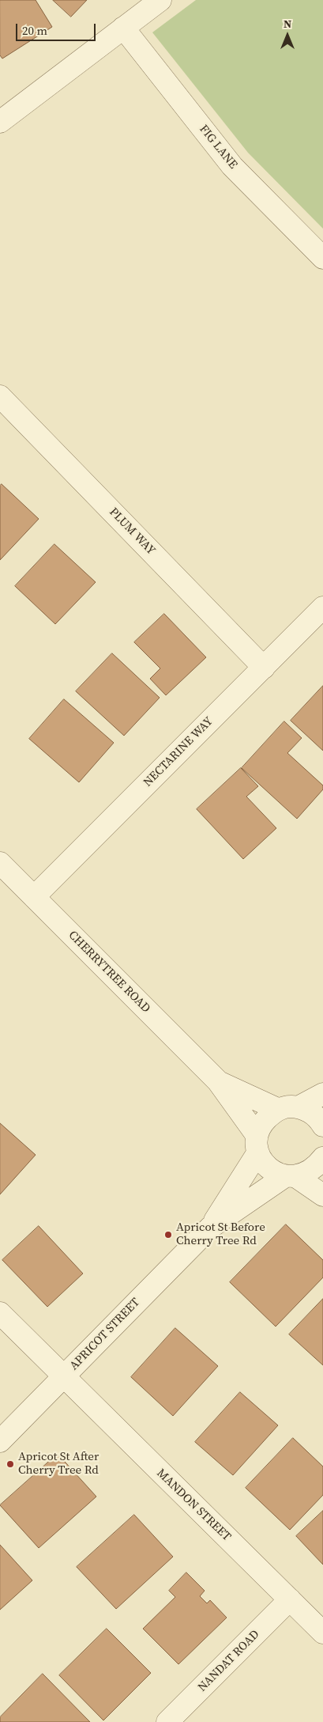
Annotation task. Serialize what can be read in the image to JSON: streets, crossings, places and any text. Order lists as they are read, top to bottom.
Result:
{
  "streets": {
    "street": [
      "FIG LANE",
      "PLUM WAY",
      "NECTARINE WAY",
      "CHERRYTREE ROAD",
      "APRICOT STREET",
      "MANDON STREET",
      "NANDAT ROAD"
    ]
  },
  "crossings": [
    ["PLUM WAY", "NECTARINE WAY"],
    ["NECTARINE WAY", "CHERRYTREE ROAD"],
    ["CHERRYTREE ROAD", "APRICOT STREET"],
    ["APRICOT STREET", "MANDON STREET"],
    ["MANDON STREET", "NANDAT ROAD"]
  ],
  "places": ["Apricot St Before Cherry Tree Rd", "Apricot St After Cherry Tree Rd"],
  "scale_bar": "20 m",
  "north": "top"
}
